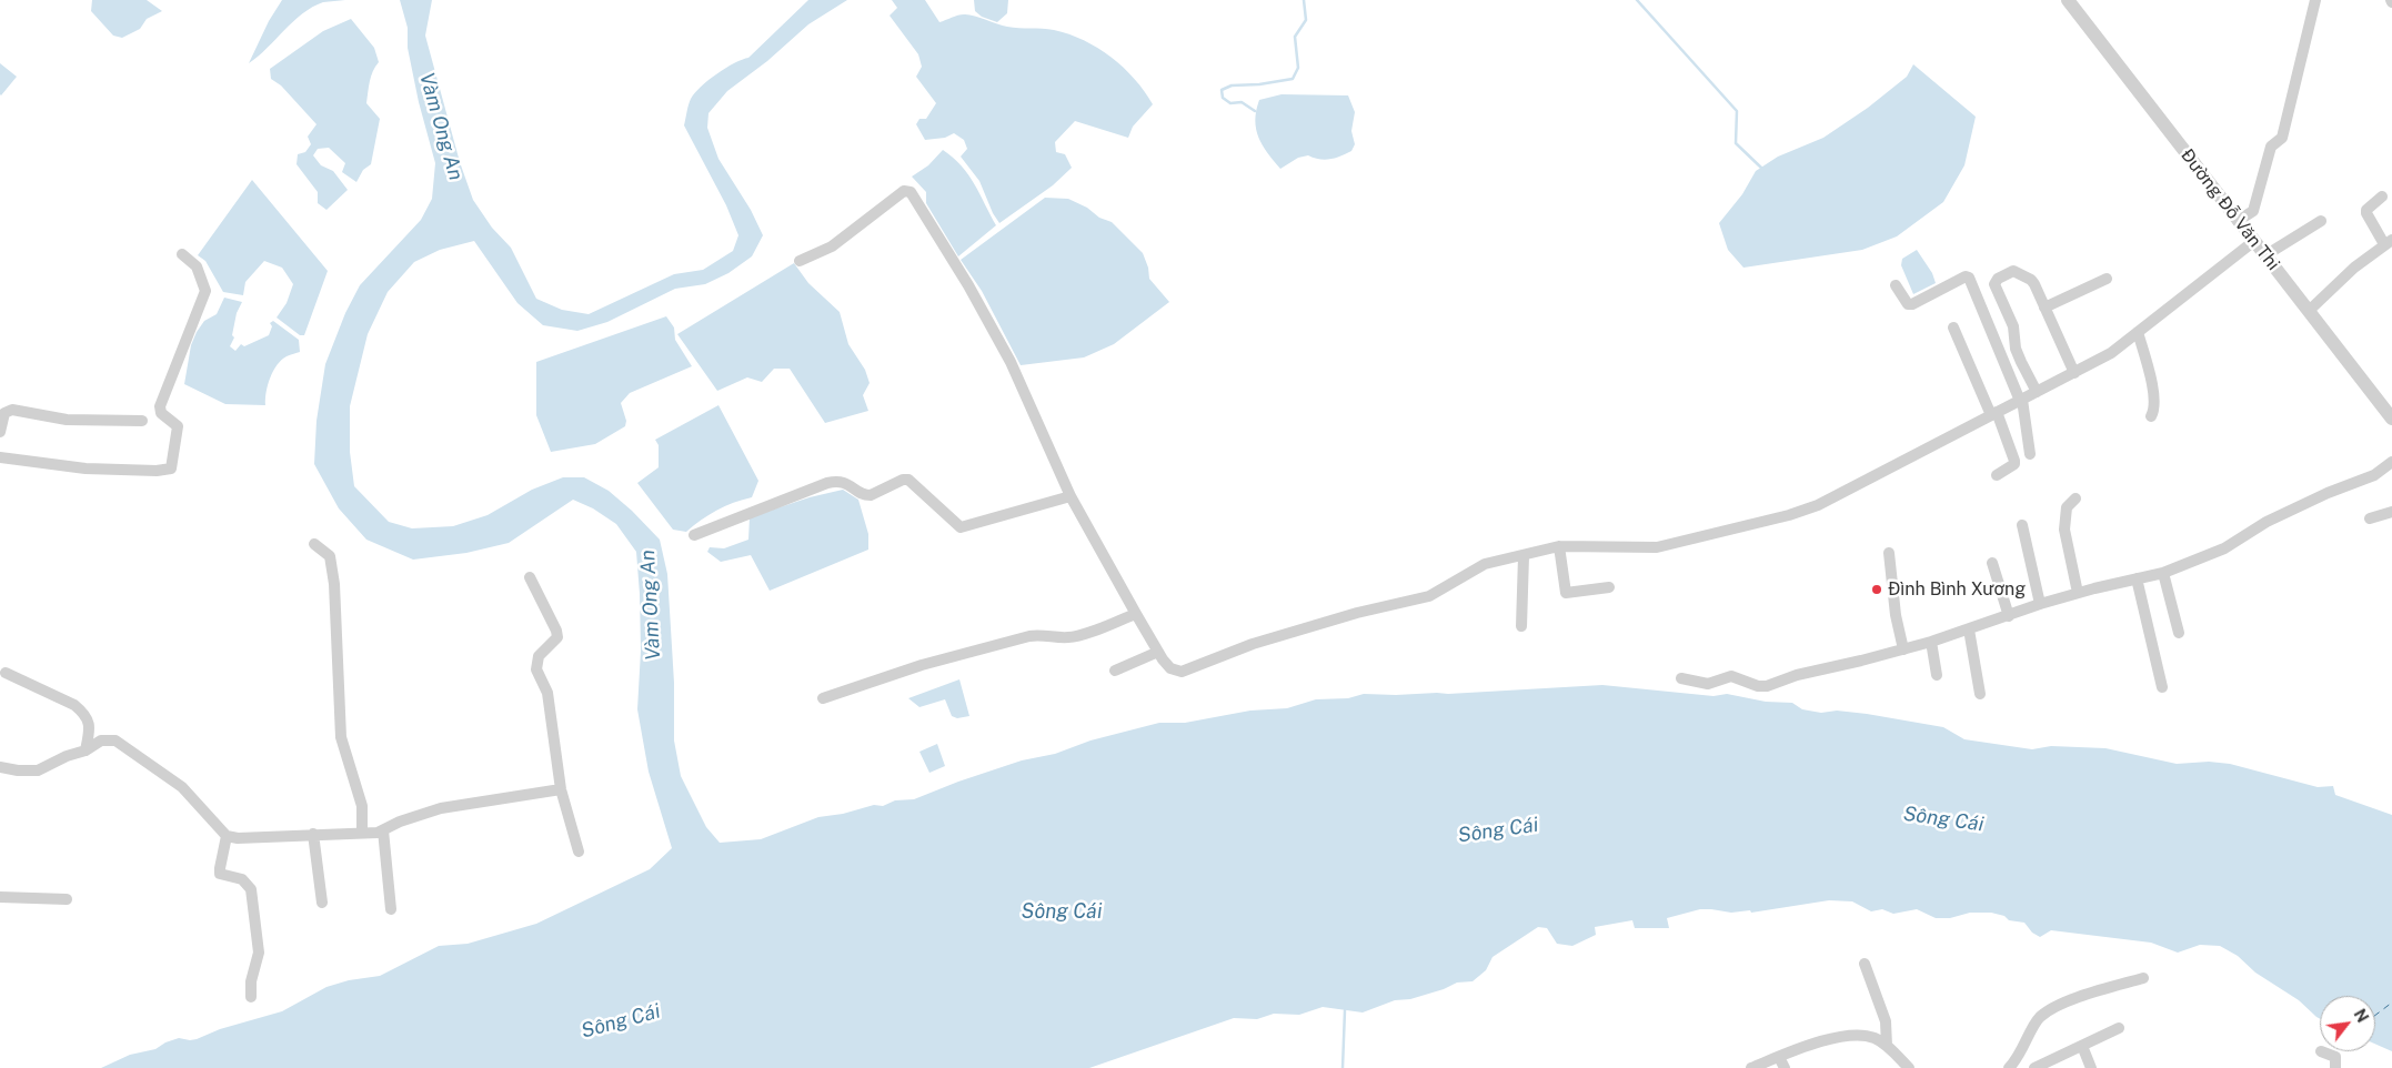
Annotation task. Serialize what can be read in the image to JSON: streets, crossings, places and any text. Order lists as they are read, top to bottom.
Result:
{
  "streets": {
    "street": ["Đường Đỗ Văn Thi"]
  },
  "water": ["Vàm Ong An", "Sông Cái"],
  "places": ["Đình Bình Xương"],
  "north": "top right"
}
